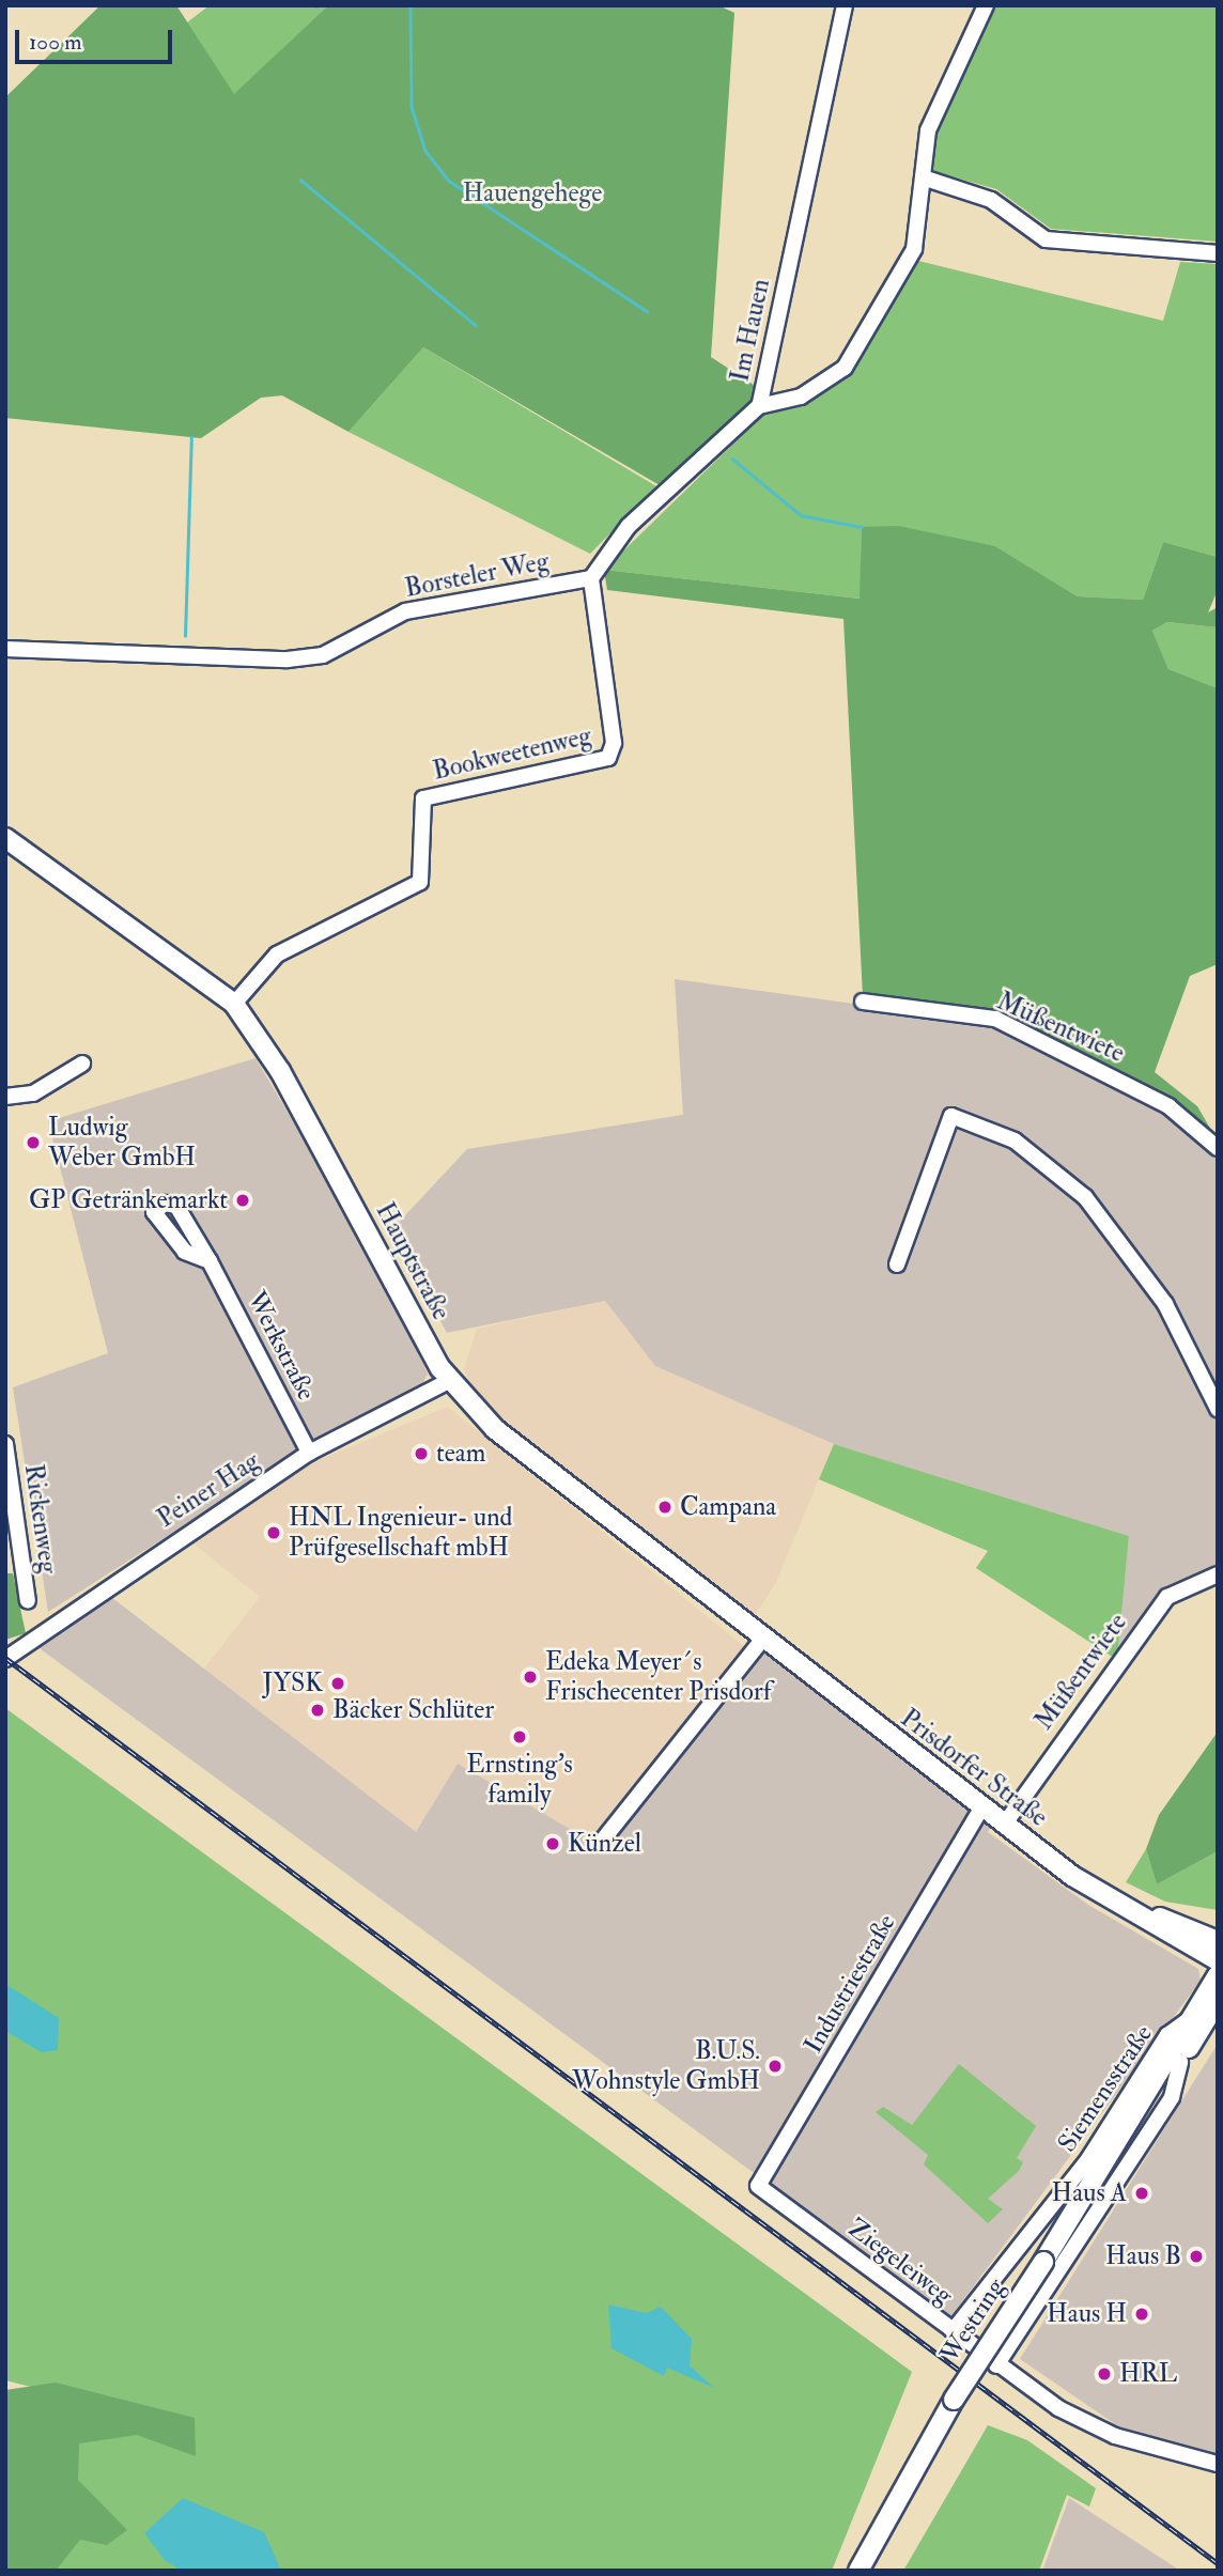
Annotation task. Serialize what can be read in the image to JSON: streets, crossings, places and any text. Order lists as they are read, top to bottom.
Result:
{
  "streets": {
    "main road": ["Hauptstraße", "Prisdorfer Straße", "Westring"],
    "street": [
      "Im Hauen",
      "Borsteler Weg",
      "Bookweetenweg",
      "Müßentwiete",
      "Werkstraße",
      "Peiner Hag",
      "Rickenweg",
      "Industriestraße",
      "Siemensstraße",
      "Ziegeleiweg"
    ]
  },
  "crossings": [
    ["Borsteler Weg", "Bookweetenweg"],
    ["Bookweetenweg", "Hauptstraße"],
    ["Müßentwiete", "Prisdorfer Straße"],
    ["Hauptstraße", "Peiner Hag"],
    ["Hauptstraße", "Prisdorfer Straße"],
    ["Werkstraße", "Peiner Hag"],
    ["Prisdorfer Straße", "Industriestraße"],
    ["Industriestraße", "Ziegeleiweg"],
    ["Siemensstraße", "Ziegeleiweg"],
    ["Siemensstraße", "Westring"]
  ],
  "parks": ["Hauengehege"],
  "places": [
    "Ludwig Weber GmbH",
    "GP Getränkemarkt",
    "team",
    "Campana",
    "HNL Ingenieur- und Prüfgesellschaft mbH",
    "Edeka Meyer´s Frischecenter Prisdorf",
    "JYSK",
    "Bäcker Schlüter",
    "Ernsting's family",
    "Künzel",
    "B.U.S. Wohnstyle GmbH",
    "Haus A",
    "Haus B",
    "Haus H",
    "HRL"
  ],
  "scale_bar": "100 m"
}
